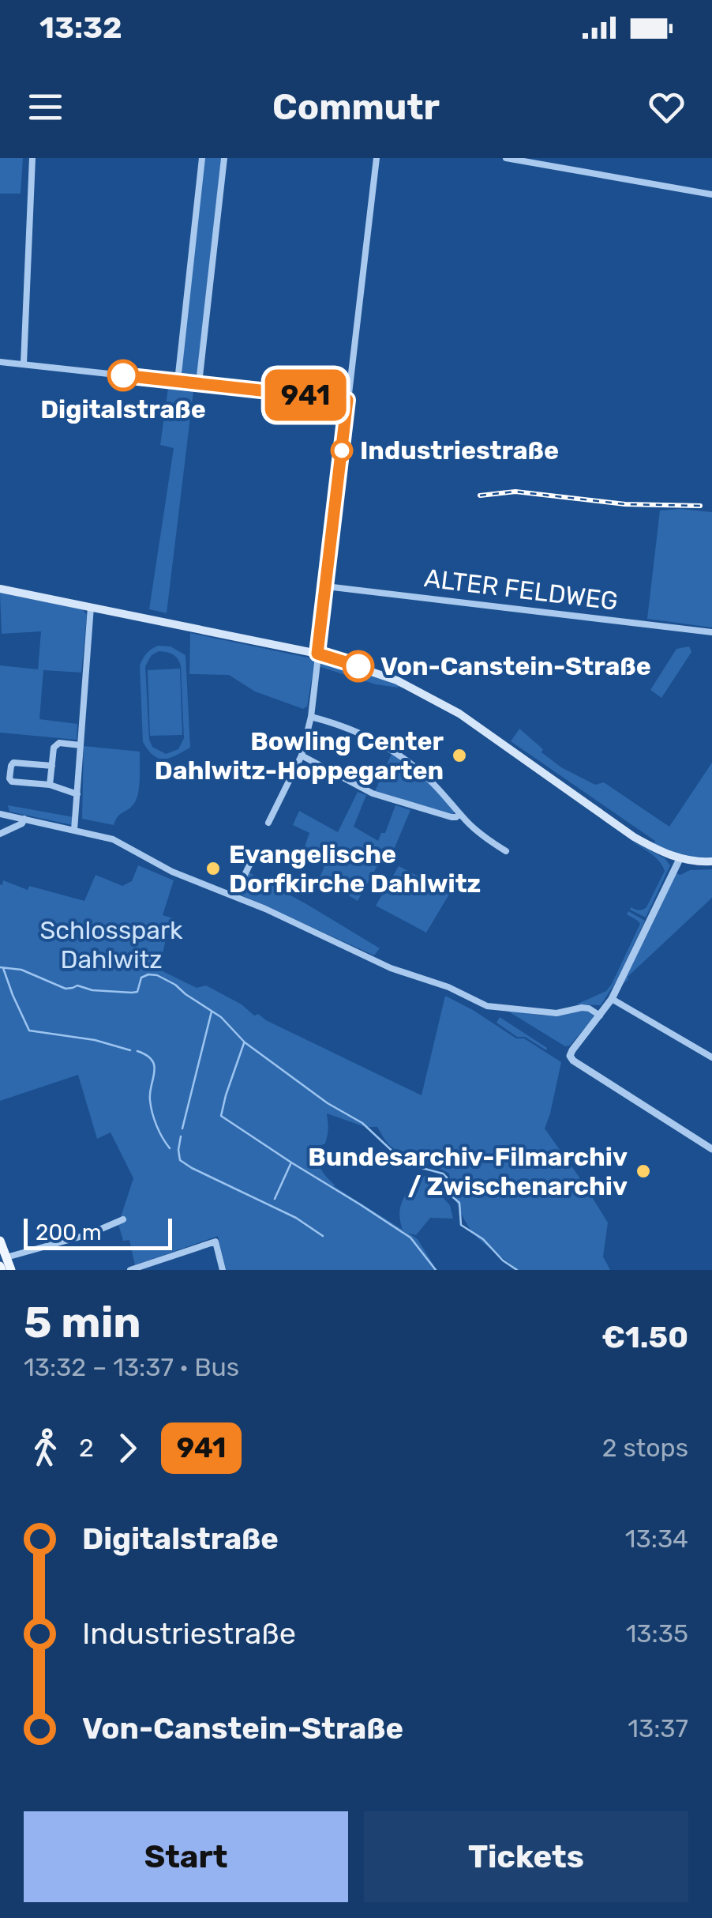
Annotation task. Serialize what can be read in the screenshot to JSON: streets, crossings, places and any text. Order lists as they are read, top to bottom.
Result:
{
  "streets": {
    "street": ["ALTER FELDWEG"]
  },
  "parks": ["Schlosspark Dahlwitz"],
  "places": [
    "Digitalstraße",
    "Industriestraße",
    "Von-Canstein-Straße",
    "Bowling Center Dahlwitz-Hoppegarten",
    "Evangelische Dorfkirche Dahlwitz",
    "Bundesarchiv-Filmarchiv / Zwischenarchiv"
  ],
  "lines": ["bus line 941"],
  "scale_bar": "200 m",
  "page": {
    "status": "13:32",
    "header": "Commutr",
    "on_map": "941",
    "scale": "200 m",
    "heading": ["5 min", "13:32 – 13:37 · Bus", "€1.50"],
    "legs": ["2", "941", "2 stops"],
    "list": [
      {
        "name": "Digitalstraße",
        "value": "13:34"
      },
      {
        "name": "Industriestraße",
        "value": "13:35"
      },
      {
        "name": "Von-Canstein-Straße",
        "value": "13:37"
      }
    ],
    "buttons": ["Start", "Tickets"]
  }
}
